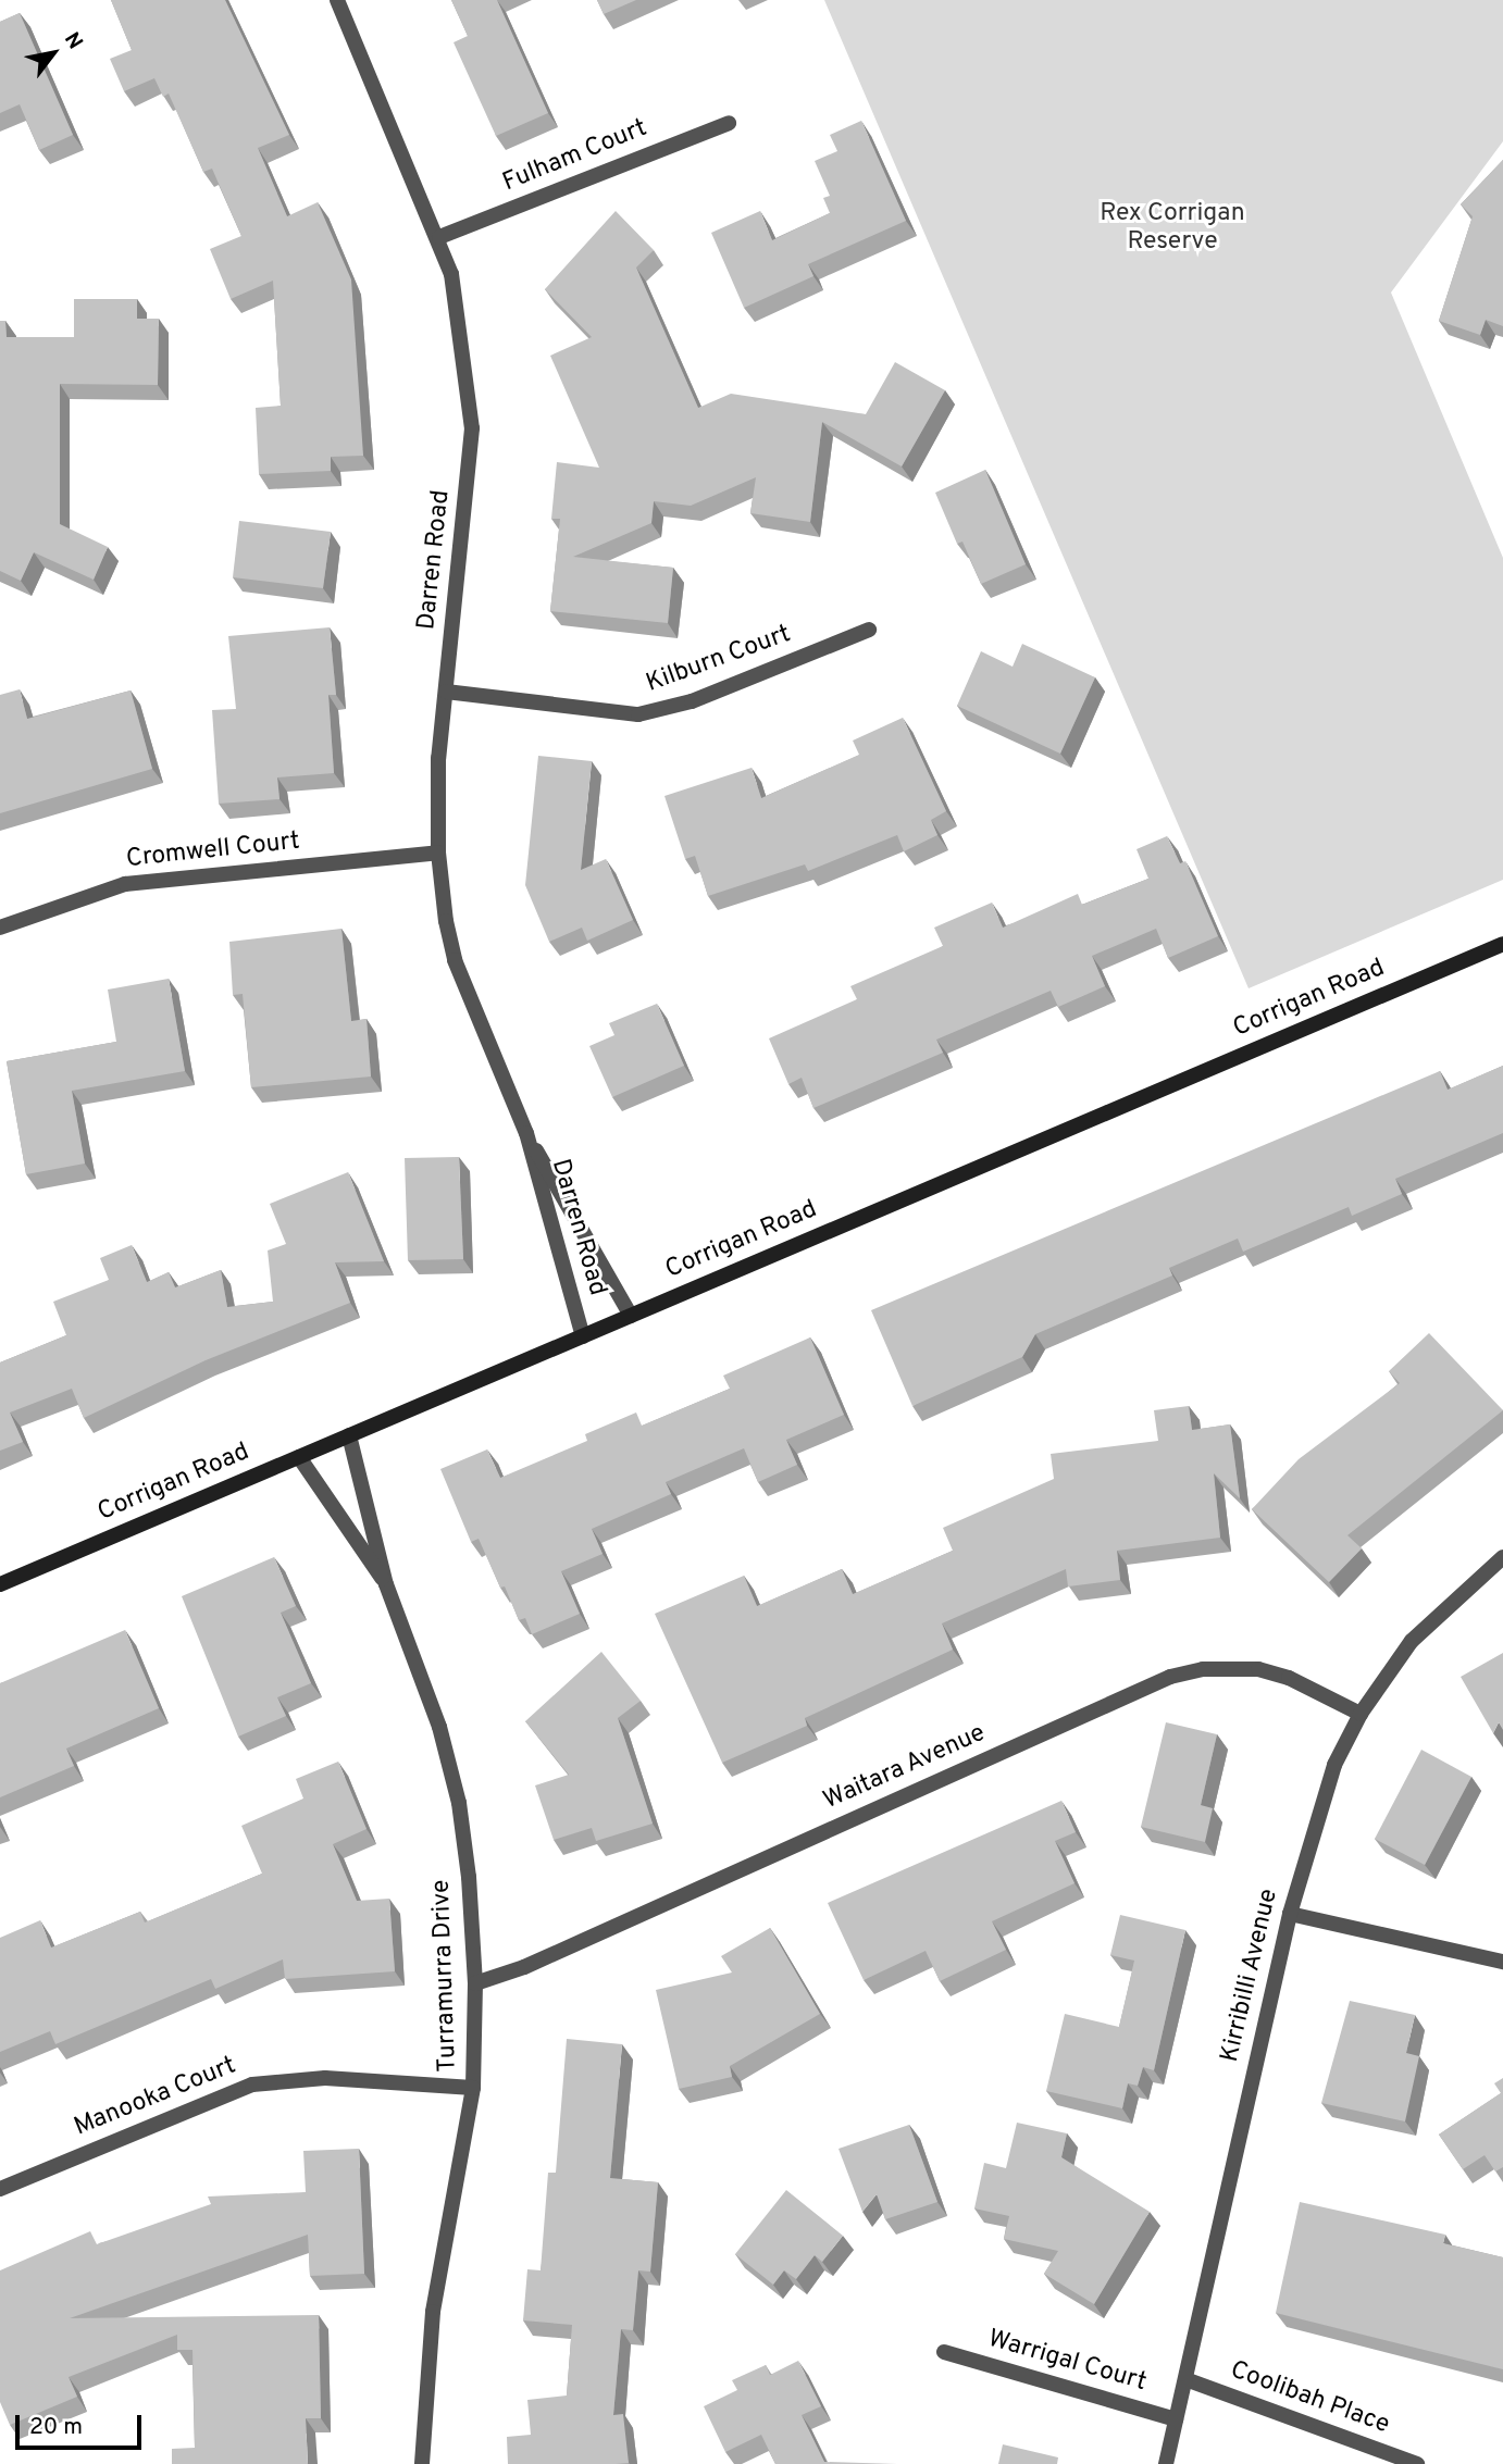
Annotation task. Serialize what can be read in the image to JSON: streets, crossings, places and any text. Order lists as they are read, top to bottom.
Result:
{
  "streets": {
    "main road": ["Corrigan Road"],
    "street": [
      "Fulham Court",
      "Darren Road",
      "Kilburn Court",
      "Cromwell Court",
      "Waitara Avenue",
      "Turramurra Drive",
      "Kirribilli Avenue",
      "Manooka Court",
      "Warrigal Court",
      "Coolibah Place"
    ]
  },
  "crossings": [
    ["Fulham Court", "Darren Road"],
    ["Darren Road", "Kilburn Court"],
    ["Darren Road", "Cromwell Court"],
    ["Darren Road", "Corrigan Road"],
    ["Corrigan Road", "Turramurra Drive"],
    ["Waitara Avenue", "Turramurra Drive"],
    ["Waitara Avenue", "Kirribilli Avenue"],
    ["Turramurra Drive", "Manooka Court"],
    ["Kirribilli Avenue", "Warrigal Court"],
    ["Kirribilli Avenue", "Coolibah Place"]
  ],
  "parks": ["Rex Corrigan Reserve"],
  "scale_bar": "20 m",
  "north": "top right"
}
